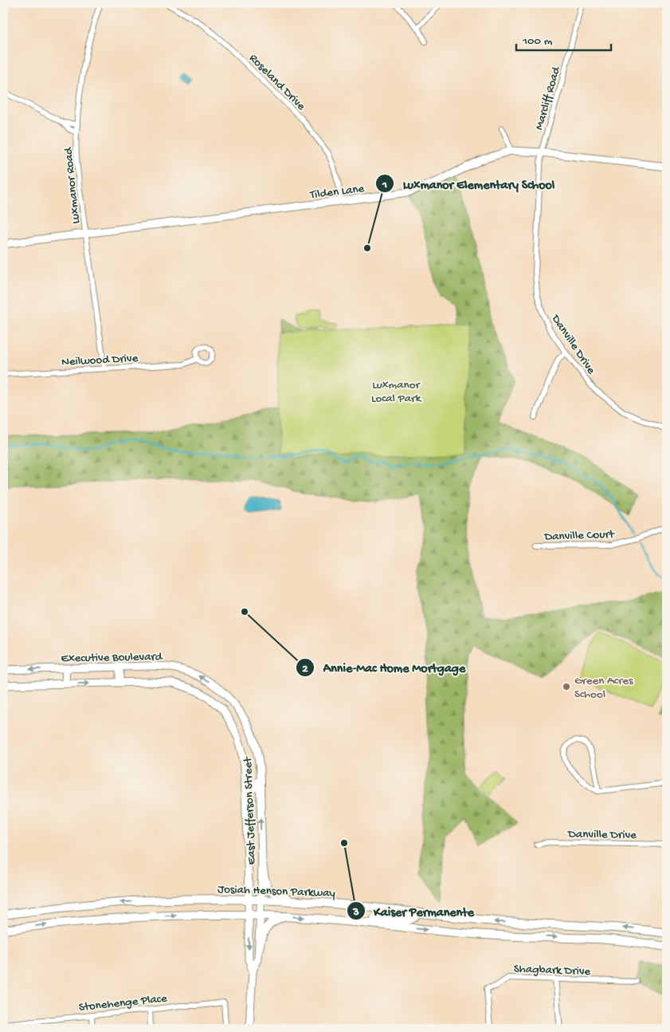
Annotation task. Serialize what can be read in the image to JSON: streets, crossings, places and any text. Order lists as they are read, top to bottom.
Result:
{
  "streets": {
    "main road": ["Josiah Henson Parkway"],
    "street": [
      "Roseland Drive",
      "Marcliff Road",
      "Luxmanor Road",
      "Tilden Lane",
      "Danville Drive",
      "Neilwood Drive",
      "Danville Court",
      "Executive Boulevard",
      "East Jefferson Street",
      "Shagbark Drive",
      "Stonehenge Place"
    ]
  },
  "crossings": [
    ["Roseland Drive", "Tilden Lane"],
    ["Marcliff Road", "Tilden Lane"],
    ["Marcliff Road", "Danville Drive"],
    ["Luxmanor Road", "Tilden Lane"],
    ["Luxmanor Road", "Neilwood Drive"],
    ["Tilden Lane", "Danville Drive"],
    ["Executive Boulevard", "East Jefferson Street"],
    ["East Jefferson Street", "Josiah Henson Parkway"]
  ],
  "parks": ["Luxmanor Local Park"],
  "places": [
    "Luxmanor Elementary School",
    "Annie-Mac Home Mortgage",
    "Green Acres School",
    "Kaiser Permanente"
  ],
  "scale_bar": "100 m"
}
